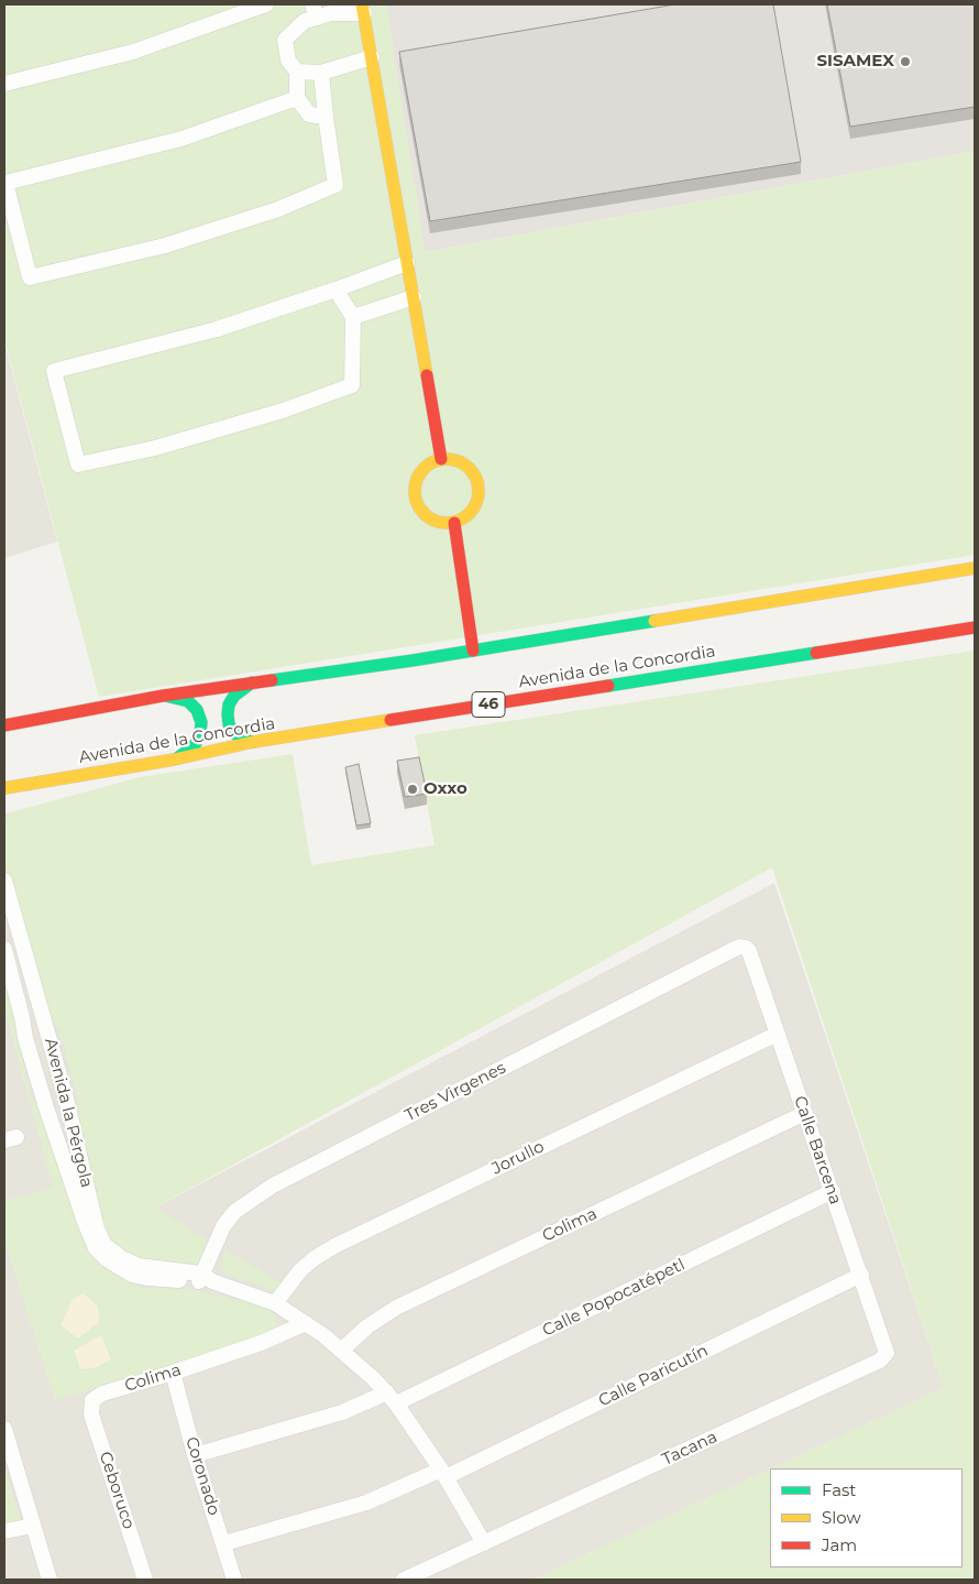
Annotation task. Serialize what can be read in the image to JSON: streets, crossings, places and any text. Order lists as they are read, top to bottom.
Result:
{
  "streets": {
    "main road": ["Avenida de la Concordia", "46"],
    "street": [
      "Tres Virgenes",
      "Avenida la Pérgola",
      "Calle Barcena",
      "Jorullo",
      "Colima",
      "Calle Popocatépetl",
      "Calle Paricutín",
      "Tacana",
      "Coronado",
      "Ceboruco"
    ]
  },
  "crossings": [
    ["Tres Virgenes", "Avenida la Pérgola"],
    ["Tres Virgenes", "Calle Barcena"],
    ["Calle Barcena", "Jorullo"],
    ["Calle Barcena", "Colima"],
    ["Calle Barcena", "Calle Popocatépetl"],
    ["Calle Barcena", "Calle Paricutín"],
    ["Calle Barcena", "Tacana"],
    ["Colima", "Coronado"],
    ["Colima", "Ceboruco"],
    ["Calle Popocatépetl", "Coronado"],
    ["Calle Paricutín", "Coronado"]
  ],
  "places": ["SISAMEX", "Oxxo"],
  "legend": ["Fast", "Slow", "Jam"]
}
